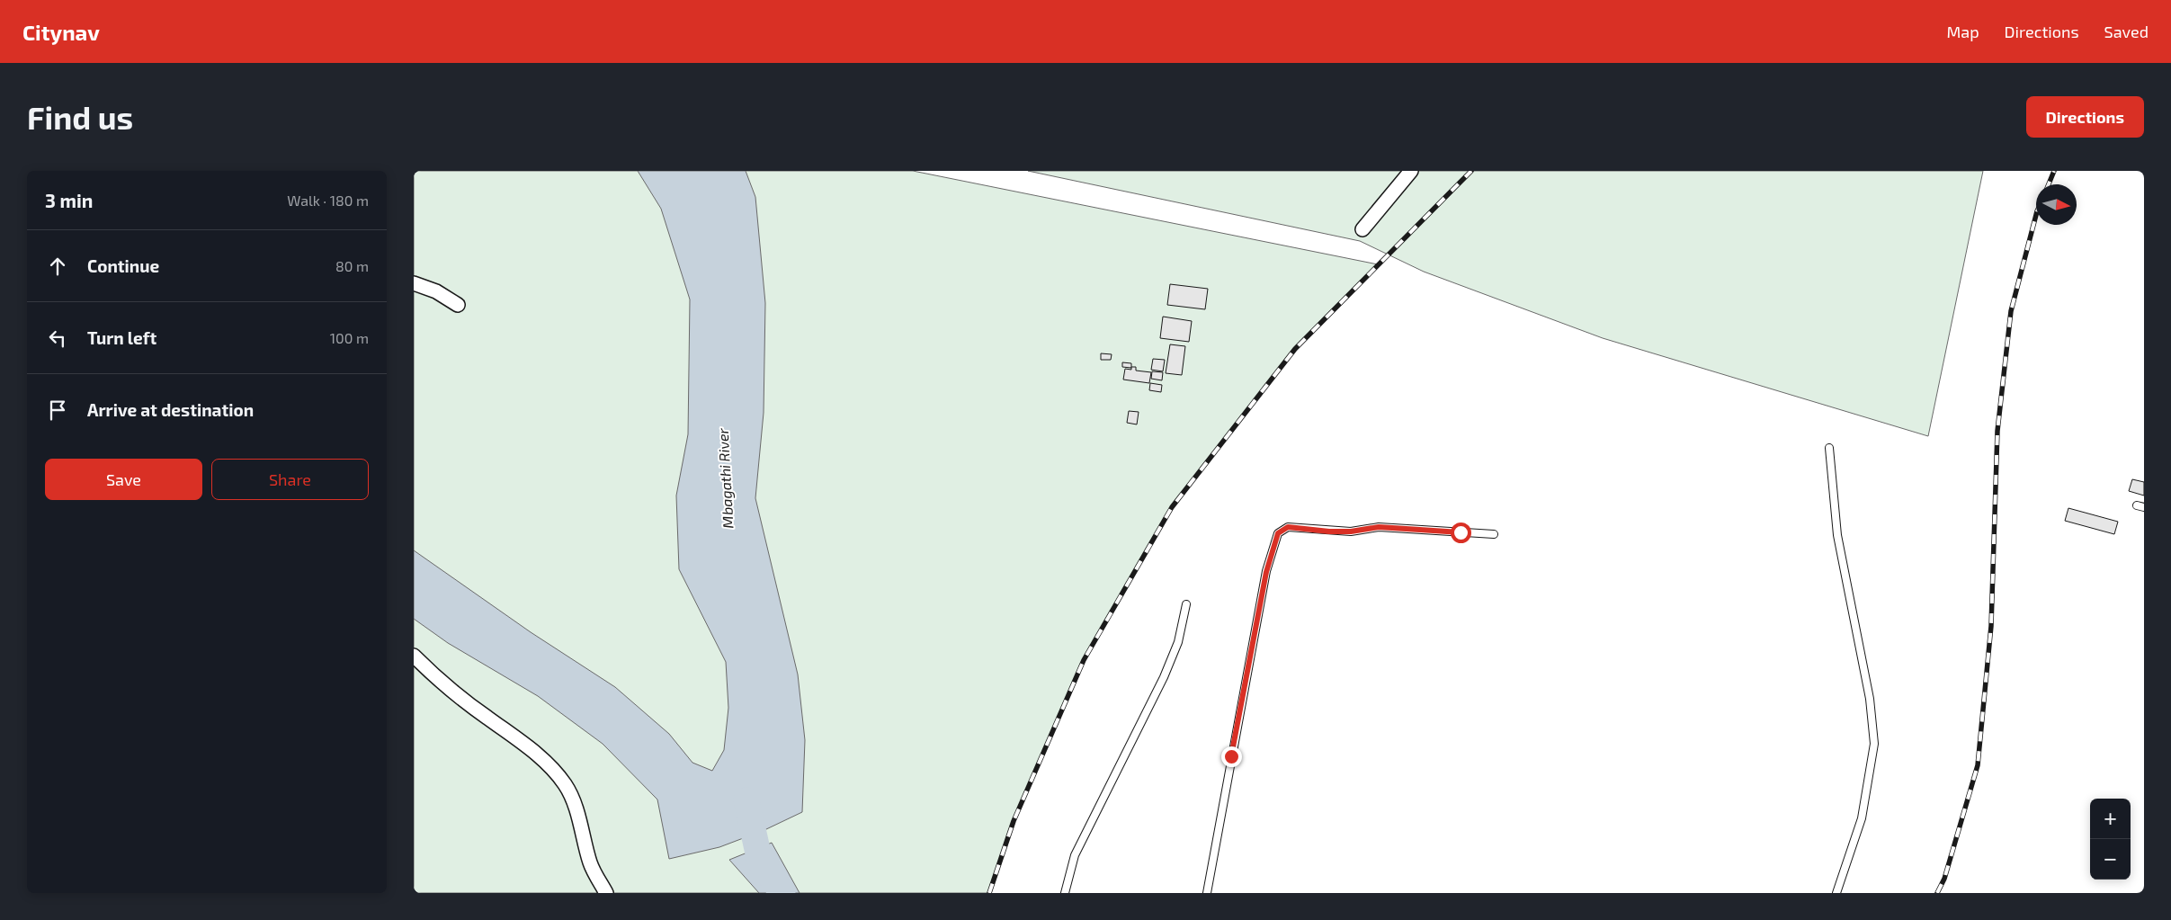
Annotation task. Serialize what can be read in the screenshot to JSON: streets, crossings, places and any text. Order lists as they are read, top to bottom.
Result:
{
  "water": ["Mbagathi River"],
  "north": "right",
  "page": {
    "header": "Citynav",
    "nav": ["Map", "Directions", "Saved"],
    "buttons": [
      "Directions",
      ["Save", "Share"]
    ],
    "title": "Find us",
    "heading": ["3 min", "Walk · 180 m"],
    "list": [
      ["Continue", "80 m"],
      ["Turn left", "100 m"],
      "Arrive at destination"
    ],
    "map_buttons": ["+", "−"]
  }
}
